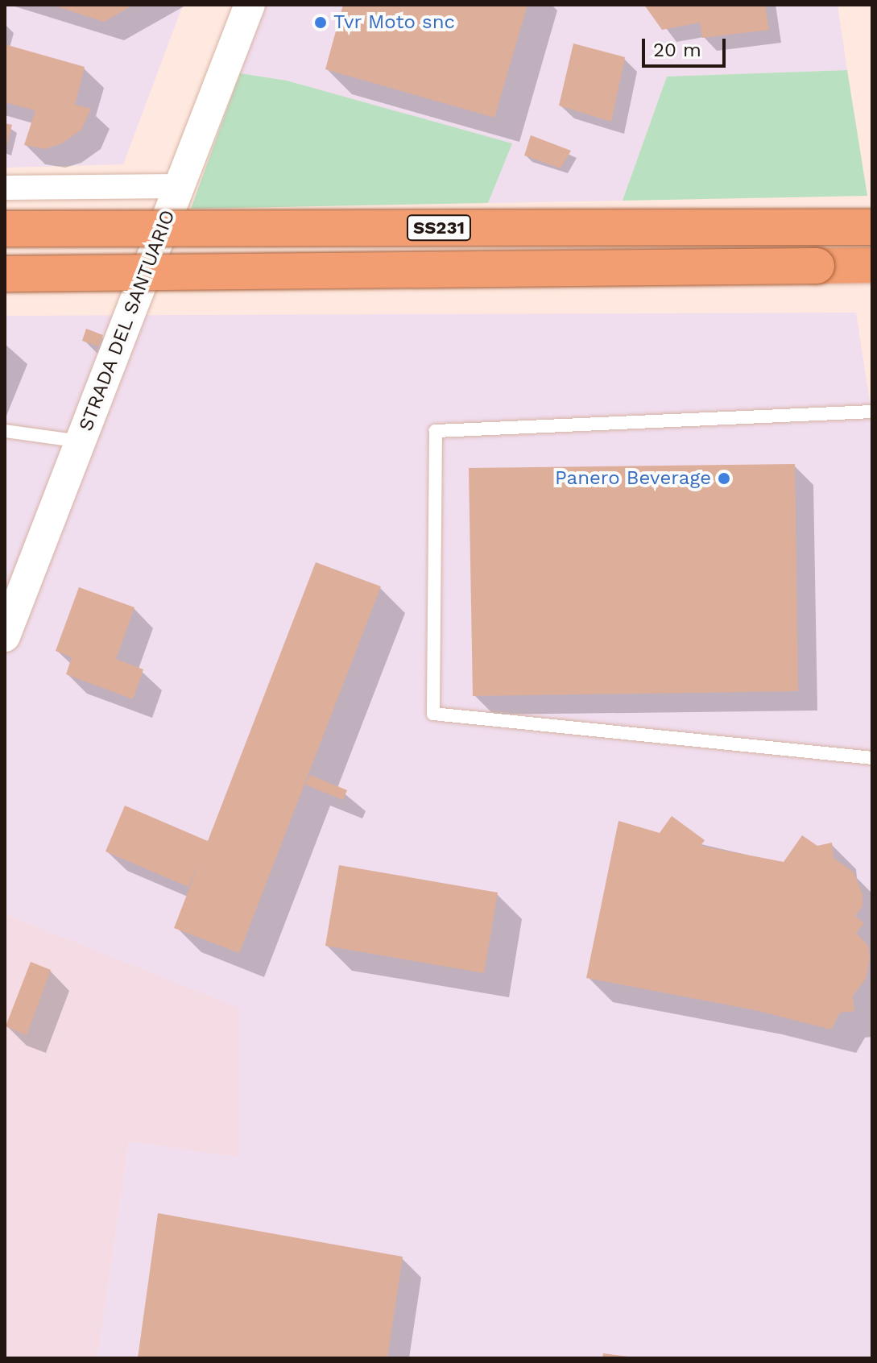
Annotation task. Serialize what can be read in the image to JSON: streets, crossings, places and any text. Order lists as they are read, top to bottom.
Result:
{
  "streets": {
    "highway": ["SS231"],
    "street": ["STRADA DEL SANTUARIO"]
  },
  "places": ["Tvr Moto snc", "Panero Beverage"],
  "scale_bar": "20 m"
}
